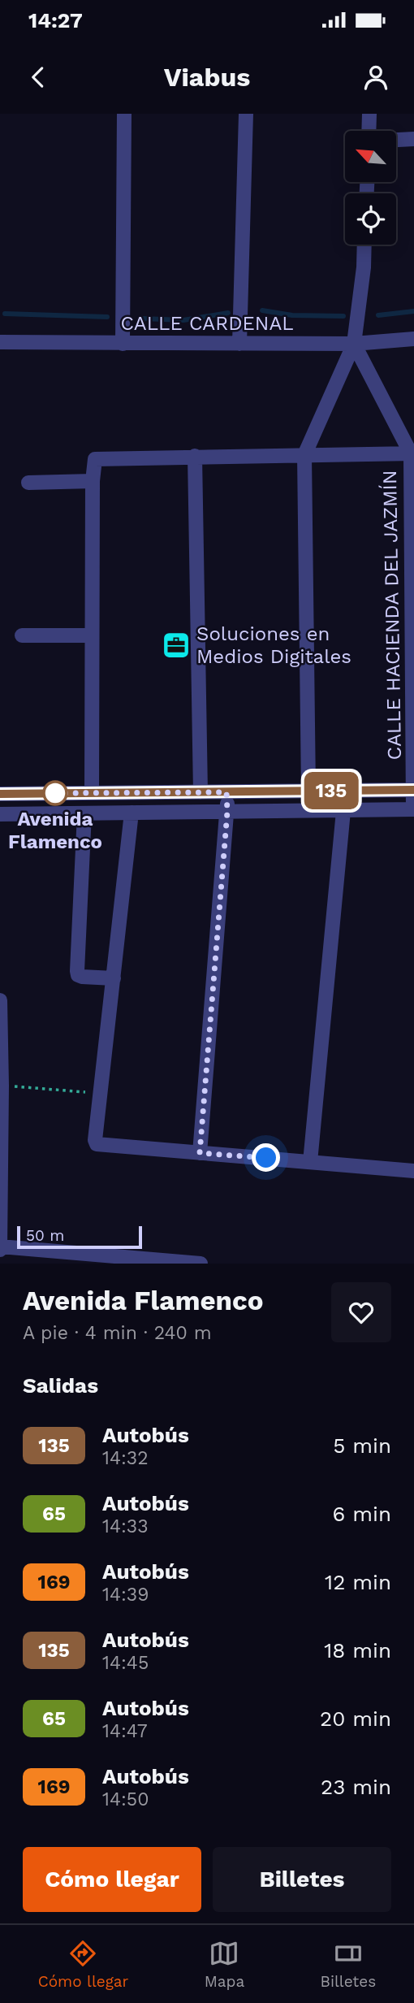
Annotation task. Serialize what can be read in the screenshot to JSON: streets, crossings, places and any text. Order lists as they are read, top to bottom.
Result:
{
  "streets": {
    "street": ["CALLE CARDENAL", "CALLE HACIENDA DEL JAZMÍN"]
  },
  "places": {
    "office": ["Soluciones en Medios Digitales"],
    "other": ["Avenida Flamenco"]
  },
  "lines": ["bus line 135"],
  "scale_bar": "50 m",
  "north": "top left",
  "page": {
    "status": "14:27",
    "header": "Viabus",
    "on_map": "135",
    "scale": "50 m",
    "heading": [
      ["Avenida Flamenco", "A pie · 4 min · 240 m"],
      "Salidas"
    ],
    "list": [
      {
        "mark": "135",
        "name": "Autobús",
        "note": "14:32",
        "value": "5 min"
      },
      {
        "mark": "65",
        "name": "Autobús",
        "note": "14:33",
        "value": "6 min"
      },
      {
        "mark": "169",
        "name": "Autobús",
        "note": "14:39",
        "value": "12 min"
      },
      {
        "mark": "135",
        "name": "Autobús",
        "note": "14:45",
        "value": "18 min"
      },
      {
        "mark": "65",
        "name": "Autobús",
        "note": "14:47",
        "value": "20 min"
      },
      {
        "mark": "169",
        "name": "Autobús",
        "note": "14:50",
        "value": "23 min"
      }
    ],
    "buttons": ["Cómo llegar", "Billetes"],
    "tabs": ["Cómo llegar", "Mapa", "Billetes"]
  }
}
